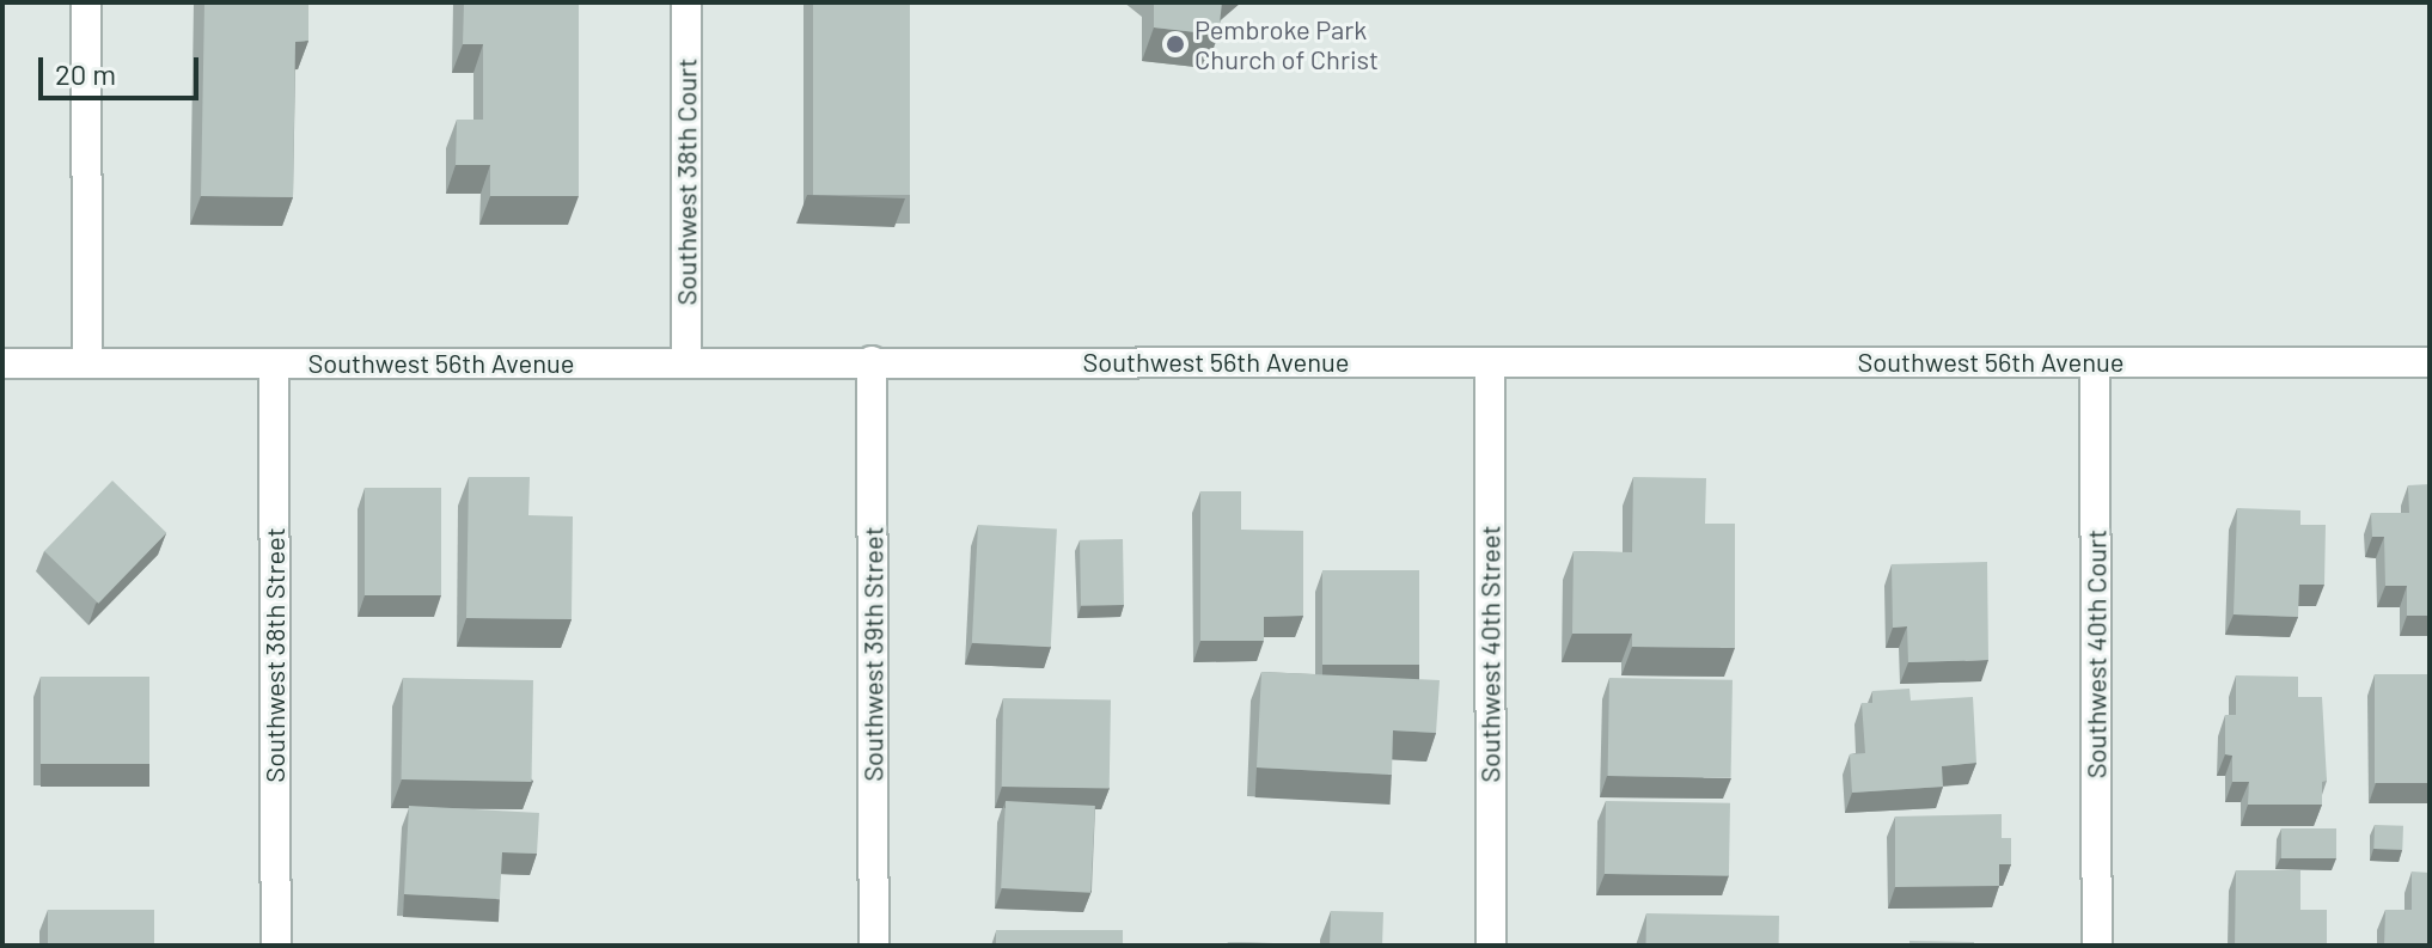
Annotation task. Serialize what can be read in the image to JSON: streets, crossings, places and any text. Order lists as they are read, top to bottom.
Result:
{
  "streets": {
    "street": [
      "Southwest 38th Court",
      "Southwest 56th Avenue",
      "Southwest 39th Street",
      "Southwest 40th Street",
      "Southwest 40th Court",
      "Southwest 38th Street"
    ]
  },
  "crossings": [
    ["Southwest 38th Court", "Southwest 56th Avenue"],
    ["Southwest 56th Avenue", "Southwest 39th Street"],
    ["Southwest 56th Avenue", "Southwest 40th Street"],
    ["Southwest 56th Avenue", "Southwest 40th Court"],
    ["Southwest 56th Avenue", "Southwest 38th Street"]
  ],
  "places": ["Pembroke Park Church of Christ"],
  "scale_bar": "20 m"
}
